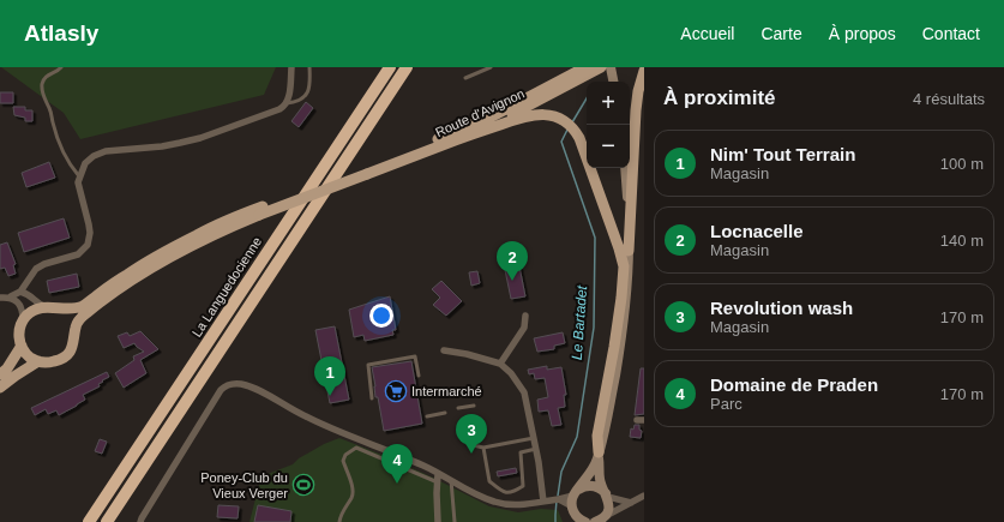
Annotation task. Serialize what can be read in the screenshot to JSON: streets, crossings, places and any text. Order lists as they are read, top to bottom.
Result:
{
  "streets": {
    "highway": ["La Languedocienne"],
    "main road": ["Route d'Avignon"]
  },
  "water": ["Le Bartadet"],
  "places": {
    "supermarket": ["Intermarché"],
    "sports": ["Poney-Club du Vieux Verger"]
  },
  "page": {
    "header": "Atlasly",
    "nav": [
      "Accueil",
      "Carte",
      "À propos",
      "Contact"
    ],
    "heading": ["À proximité", "4 résultats"],
    "map_buttons": ["+", "−"],
    "list": [
      {
        "mark": "1",
        "name": "Nim' Tout Terrain",
        "note": "Magasin",
        "value": "100 m"
      },
      {
        "mark": "2",
        "name": "Locnacelle",
        "note": "Magasin",
        "value": "140 m"
      },
      {
        "mark": "3",
        "name": "Revolution wash",
        "note": "Magasin",
        "value": "170 m"
      },
      {
        "mark": "4",
        "name": "Domaine de Praden",
        "note": "Parc",
        "value": "170 m"
      }
    ],
    "pins": [
      "2",
      "1",
      "3",
      "4"
    ]
  }
}
